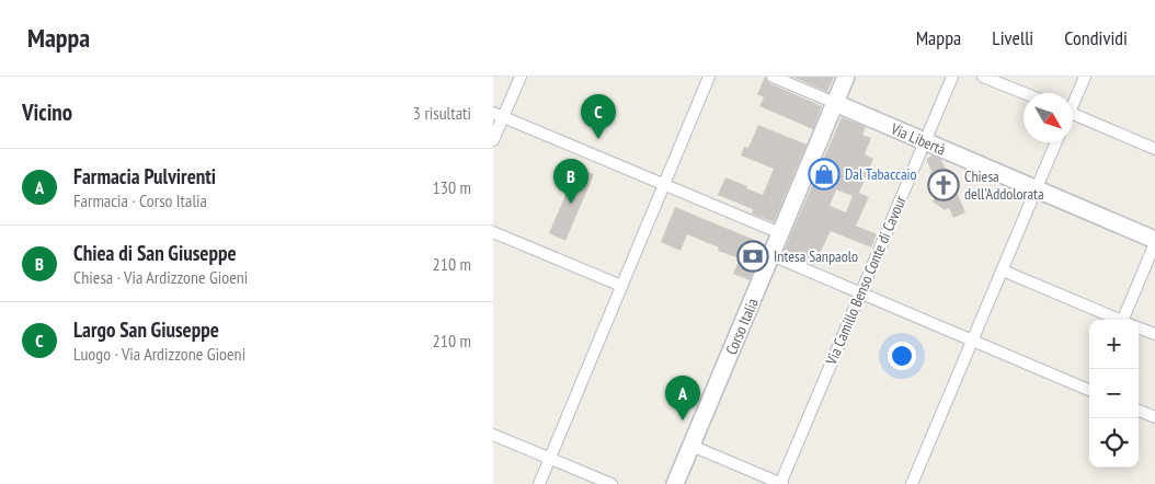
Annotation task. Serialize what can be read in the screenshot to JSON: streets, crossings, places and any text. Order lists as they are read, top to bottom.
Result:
{
  "streets": {
    "street": ["Via Libertà", "Via Camillo Benso Conte di Cavour", "Corso Italia"]
  },
  "crossings": [
    ["Via Libertà", "Via Camillo Benso Conte di Cavour"],
    ["Via Libertà", "Corso Italia"]
  ],
  "places": {
    "shop": ["Dal Tabaccaio"],
    "church": ["Chiesa dell'Addolorata"],
    "bank": ["Intesa Sanpaolo"]
  },
  "north": "bottom right",
  "page": {
    "header": "Mappa",
    "nav": ["Mappa", "Livelli", "Condividi"],
    "heading": ["Vicino", "3 risultati"],
    "pins": ["C", "B", "A"],
    "list": [
      {
        "mark": "A",
        "name": "Farmacia Pulvirenti",
        "note": "Farmacia · Corso Italia",
        "value": "130 m"
      },
      {
        "mark": "B",
        "name": "Chiea di San Giuseppe",
        "note": "Chiesa · Via Ardizzone Gioeni",
        "value": "210 m"
      },
      {
        "mark": "C",
        "name": "Largo San Giuseppe",
        "note": "Luogo · Via Ardizzone Gioeni",
        "value": "210 m"
      }
    ],
    "map_buttons": ["+", "−"]
  }
}
